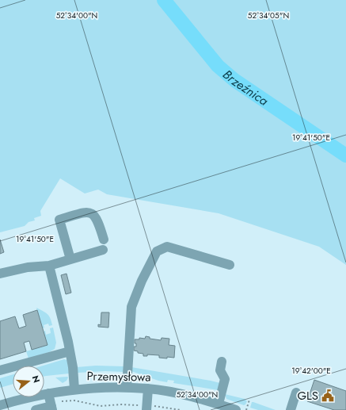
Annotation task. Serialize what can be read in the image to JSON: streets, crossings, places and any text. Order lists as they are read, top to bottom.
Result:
{
  "streets": {
    "street": ["Przemysłowa"]
  },
  "water": ["Brzeźnica"],
  "places": {
    "public building": ["GLS"]
  },
  "north": "right",
  "coordinates": [
    "52°34'00\"N",
    "52°34'05\"N",
    "19°41'50\"E",
    "19°42'00\"E"
  ]
}
